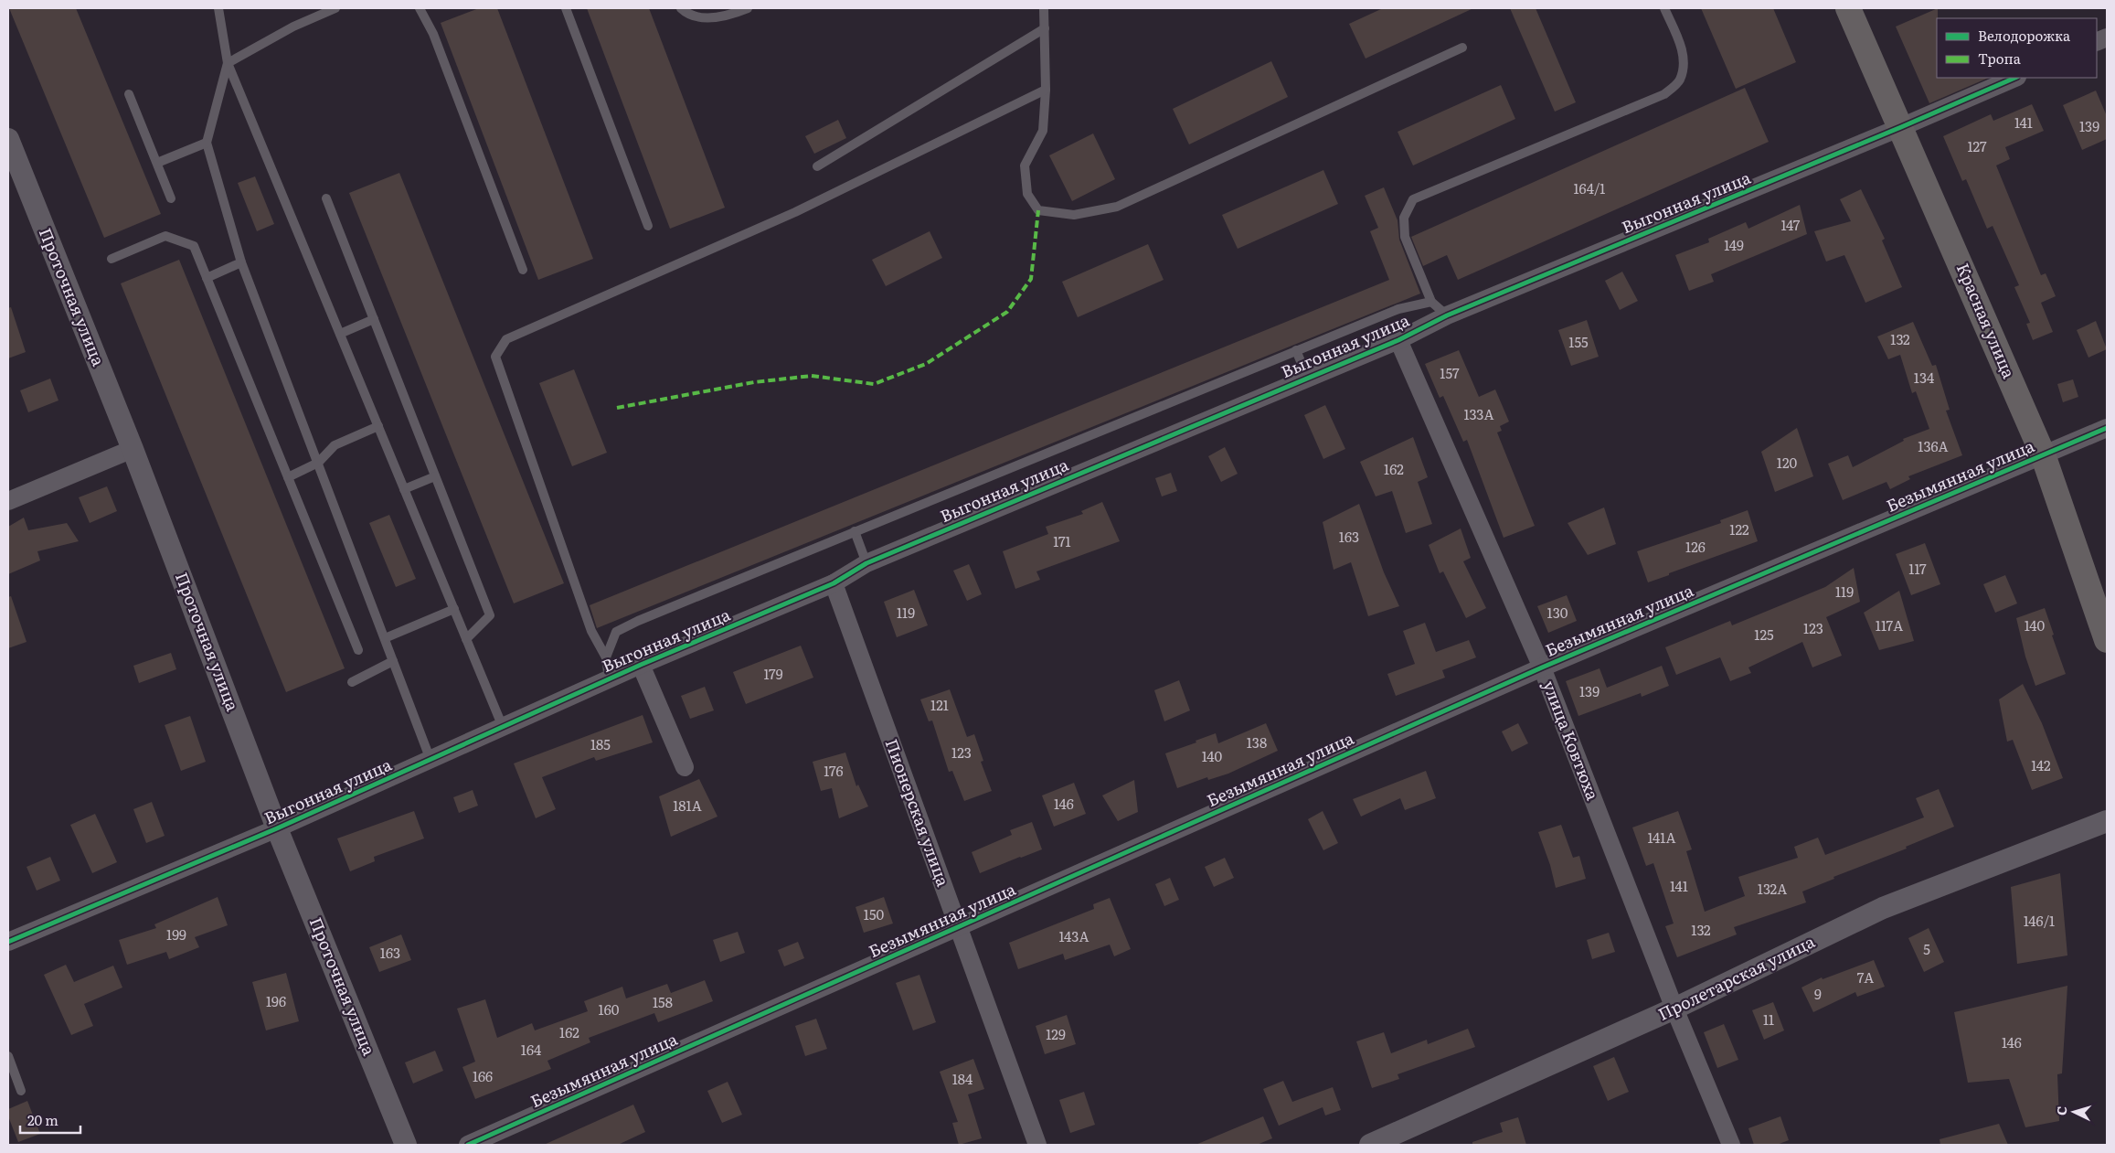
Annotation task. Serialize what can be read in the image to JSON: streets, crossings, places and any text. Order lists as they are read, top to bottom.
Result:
{
  "streets": {
    "main road": ["Красная улица"],
    "street": [
      "Выгонная улица",
      "Проточная улица",
      "Безымянная улица",
      "улица Ковтюха",
      "Пионерская улица",
      "Пролетарская улица"
    ]
  },
  "crossings": [
    ["Выгонная улица", "Проточная улица"],
    ["Выгонная улица", "Красная улица"],
    ["Выгонная улица", "улица Ковтюха"],
    ["Выгонная улица", "Пионерская улица"],
    ["Красная улица", "Безымянная улица"],
    ["Безымянная улица", "улица Ковтюха"],
    ["Безымянная улица", "Пионерская улица"],
    ["улица Ковтюха", "Пролетарская улица"]
  ],
  "house_numbers": [
    "141",
    "139",
    "127",
    "164/1",
    "147",
    "149",
    "132",
    "155",
    "157",
    "134",
    "133А",
    "136А",
    "120",
    "162",
    "122",
    "163",
    "171",
    "126",
    "117",
    "119",
    "119",
    "130",
    "117А",
    "140",
    "123",
    "125",
    "179",
    "139",
    "121",
    "138",
    "185",
    "123",
    "140",
    "142",
    "176",
    "146",
    "181А",
    "141А",
    "141",
    "132А",
    "150",
    "146/1",
    "132",
    "199",
    "143А",
    "5",
    "163",
    "7А",
    "9",
    "196",
    "158",
    "160",
    "11",
    "162",
    "129",
    "146",
    "164",
    "166",
    "184"
  ],
  "legend": ["Велодорожка", "Тропа"],
  "scale_bar": "20 m",
  "north": "left"
}
